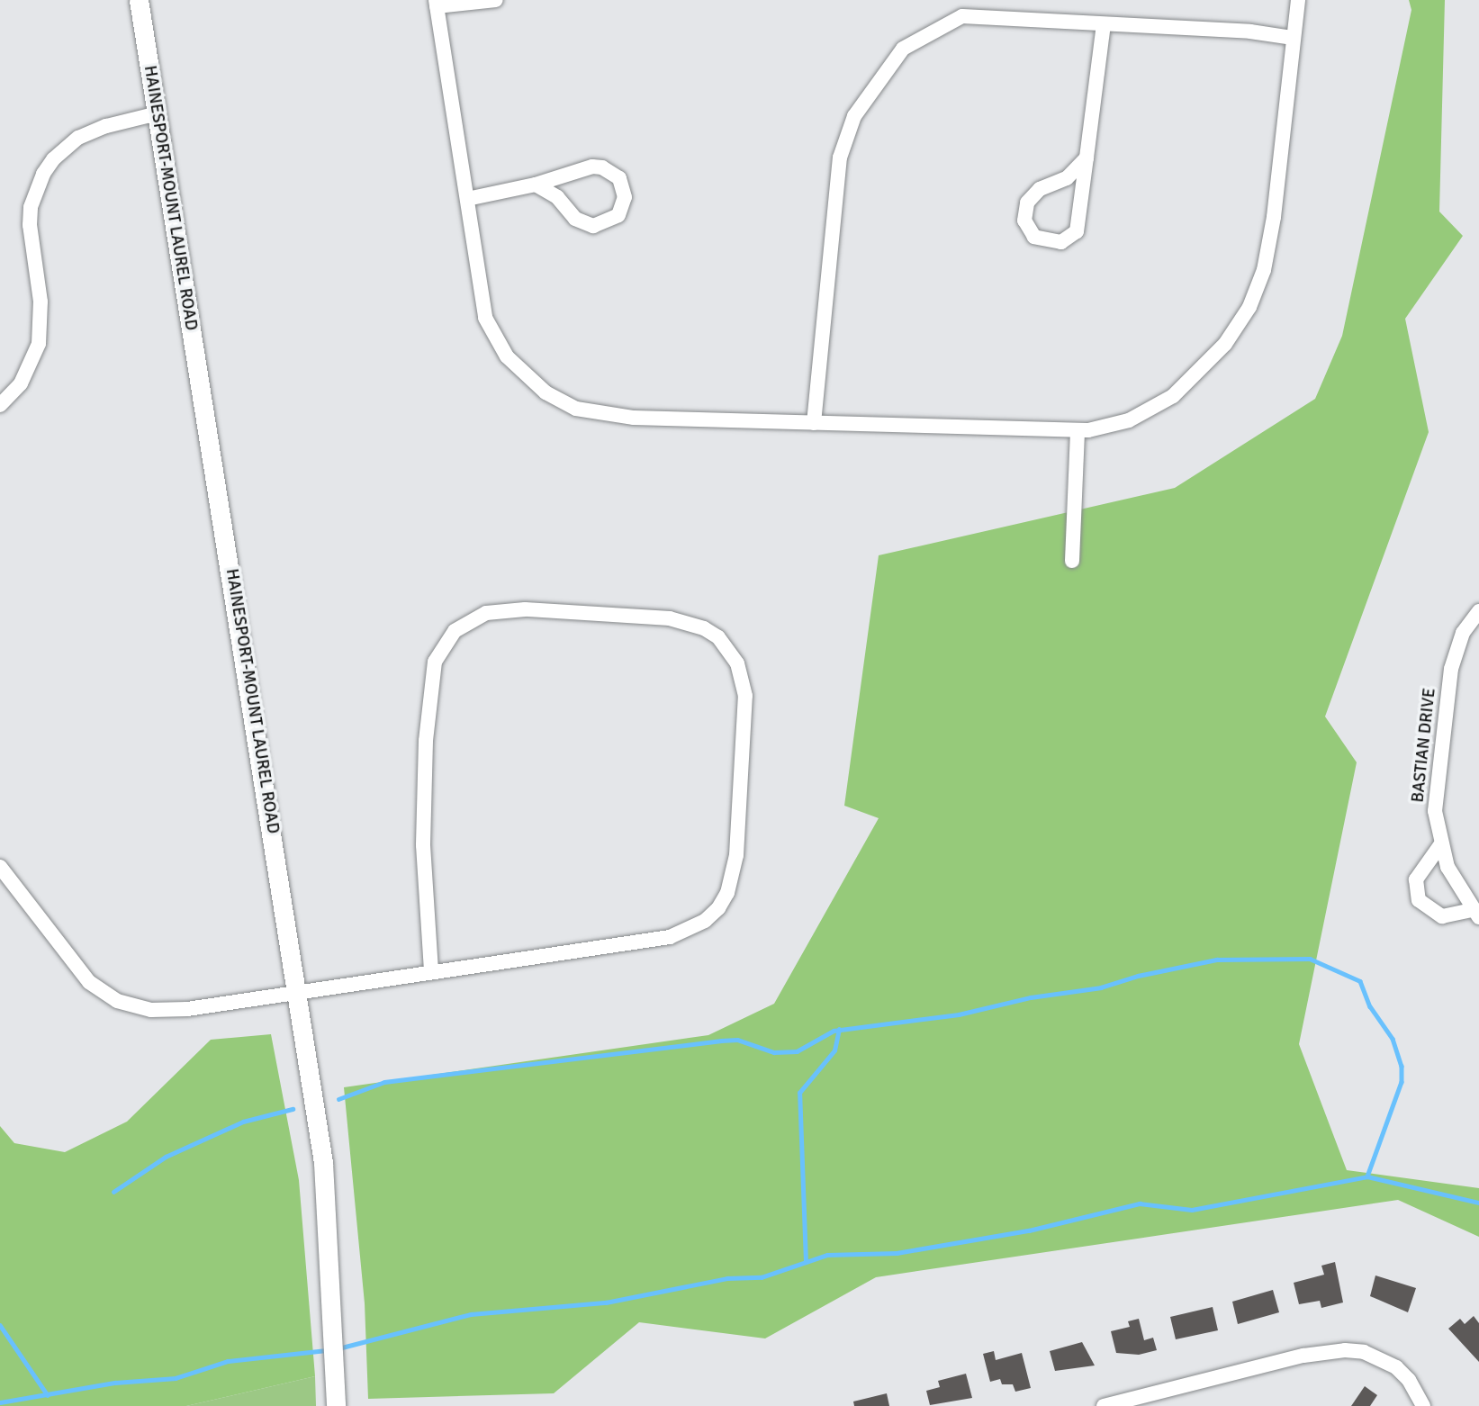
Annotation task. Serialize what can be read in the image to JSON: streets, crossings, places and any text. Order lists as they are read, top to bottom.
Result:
{
  "streets": {
    "main road": ["HAINESPORT-MOUNT LAUREL ROAD"],
    "street": ["BASTIAN DRIVE"]
  }
}
